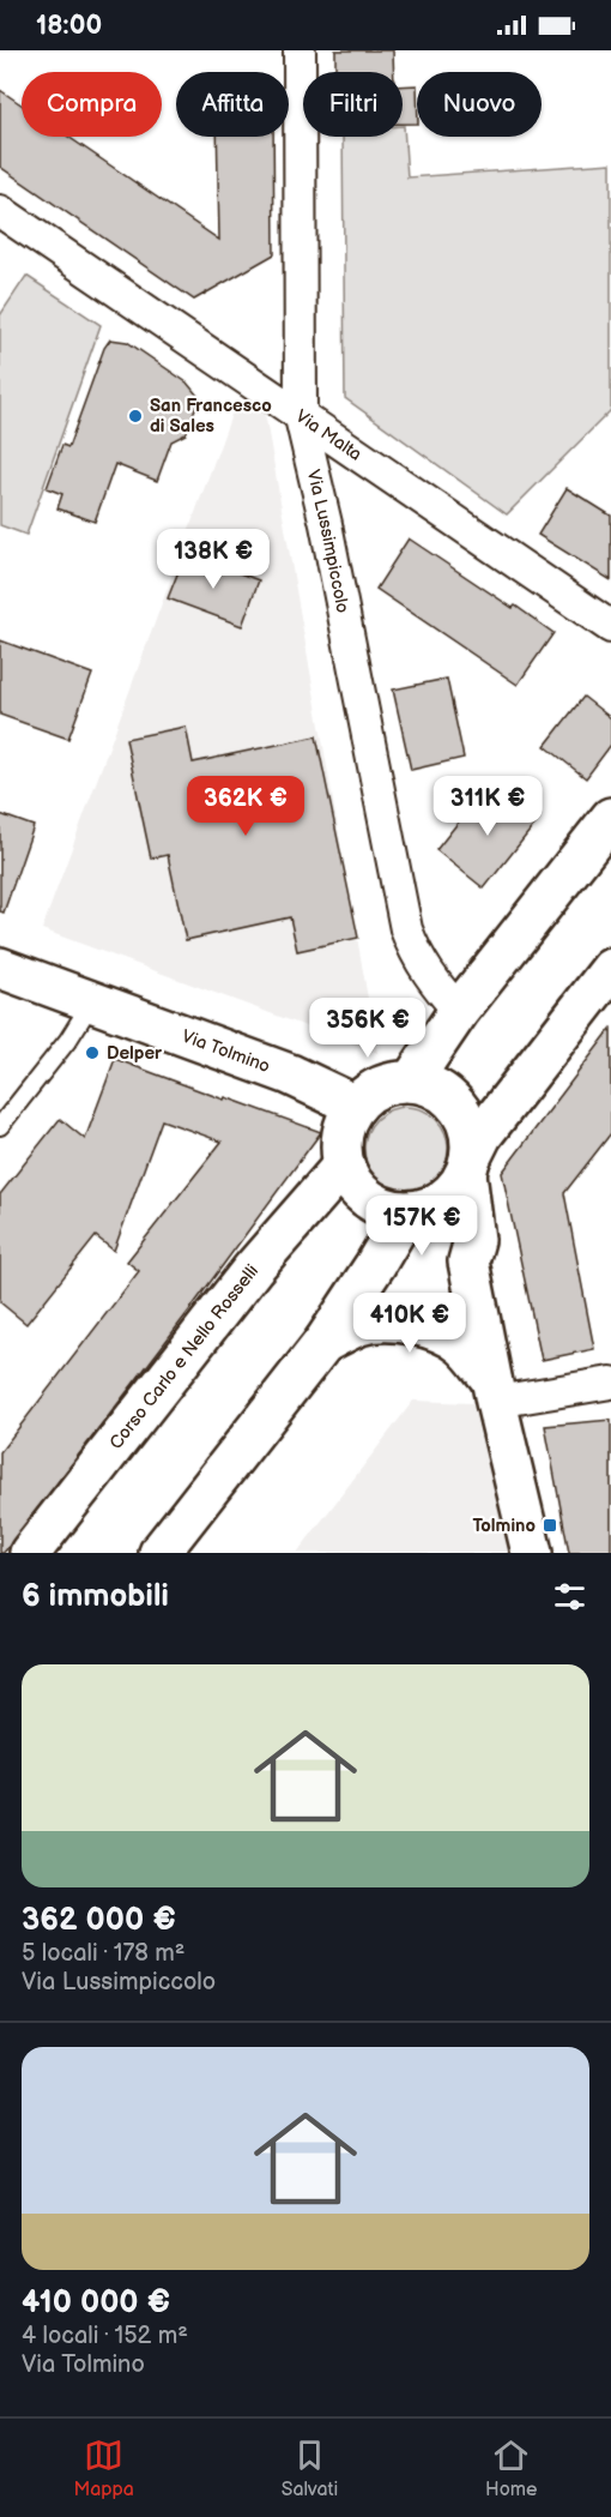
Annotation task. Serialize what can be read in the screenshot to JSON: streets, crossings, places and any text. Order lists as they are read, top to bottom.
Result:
{
  "streets": {
    "street": [
      "Via Malta",
      "Via Lussimpiccolo",
      "Via Tolmino",
      "Corso Carlo e Nello Rosselli"
    ]
  },
  "crossings": [
    ["Via Malta", "Via Lussimpiccolo"],
    ["Via Tolmino", "Corso Carlo e Nello Rosselli"]
  ],
  "places": {
    "other": ["San Francesco di Sales", "Delper"],
    "transit": ["Tolmino"]
  },
  "page": {
    "status": "18:00",
    "chip": [
      "Compra",
      "Affitta",
      "Filtri",
      "Nuovo"
    ],
    "price": [
      "138K €",
      "362K €",
      "311K €",
      "356K €",
      "157K €",
      "410K €"
    ],
    "heading": "6 immobili",
    "list": [
      {
        "name": "362 000 €",
        "note": "5 locali · 178 m² · Via Lussimpiccolo"
      },
      {
        "name": "410 000 €",
        "note": "4 locali · 152 m² · Via Tolmino"
      }
    ],
    "tabs": ["Mappa", "Salvati", "Home"]
  }
}
